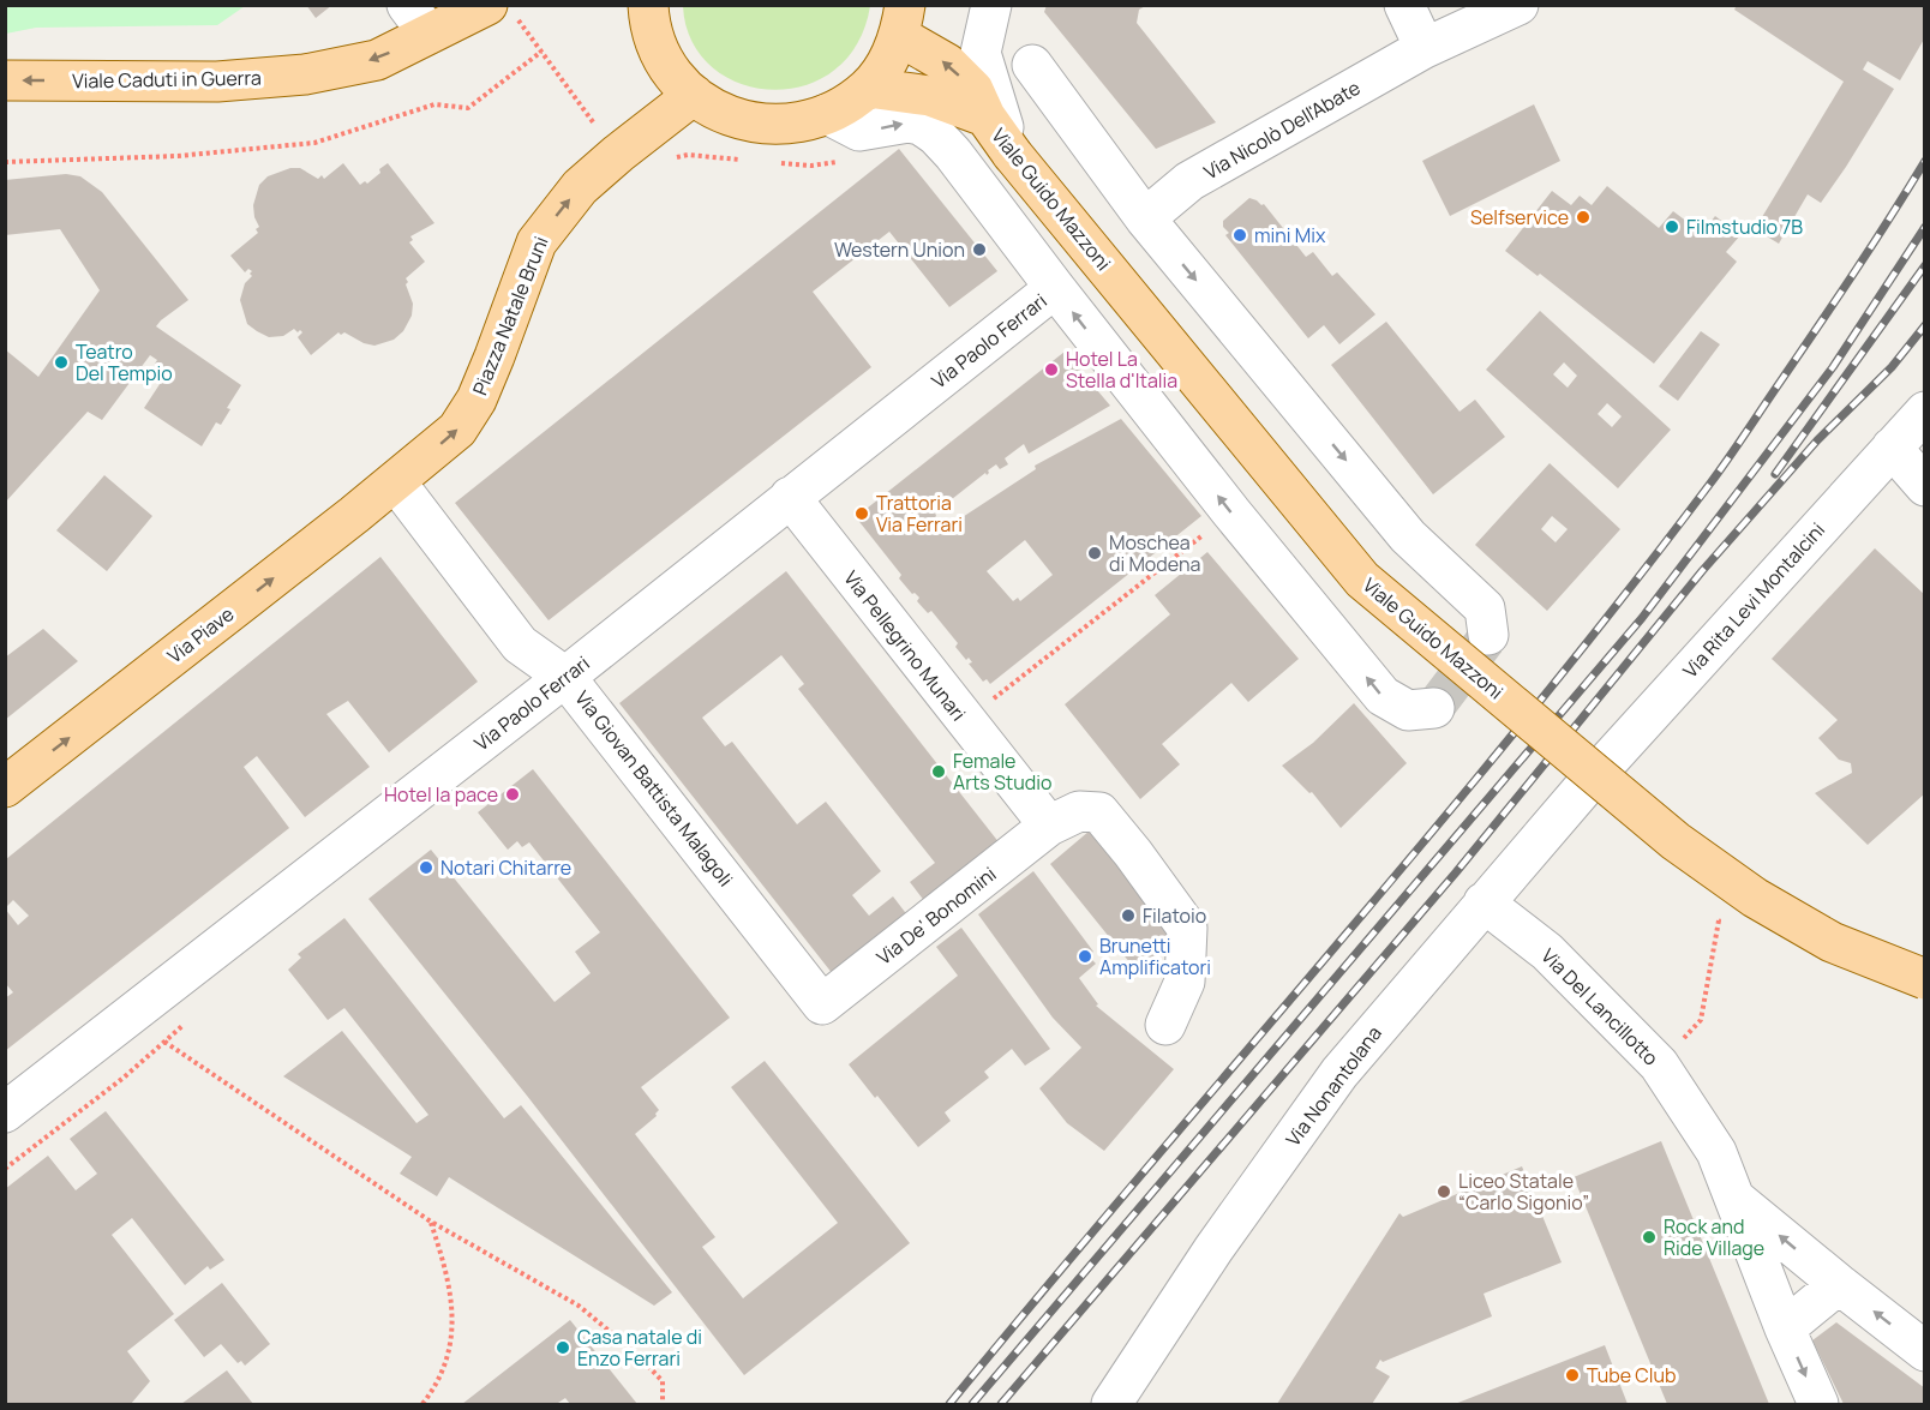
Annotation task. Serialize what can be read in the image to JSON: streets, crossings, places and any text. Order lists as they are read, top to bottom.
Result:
{
  "streets": {
    "main road": [
      "Viale Caduti in Guerra",
      "Viale Guido Mazzoni",
      "Piazza Natale Bruni",
      "Via Piave"
    ],
    "street": [
      "Via Nicolò Dell'Abate",
      "Via Paolo Ferrari",
      "Via Rita Levi Montalcini",
      "Via Pellegrino Munari",
      "Via Giovan Battista Malagoli",
      "Via De' Bonomini",
      "Via Del Lancillotto",
      "Via Nonantolana"
    ]
  },
  "crossings": [
    ["Via Nicolò Dell'Abate", "Viale Guido Mazzoni"],
    ["Piazza Natale Bruni", "Via Piave"],
    ["Piazza Natale Bruni", "Via Giovan Battista Malagoli"],
    ["Via Paolo Ferrari", "Via Pellegrino Munari"],
    ["Via Paolo Ferrari", "Via Giovan Battista Malagoli"],
    ["Via Rita Levi Montalcini", "Via Nonantolana"],
    ["Via Piave", "Via Giovan Battista Malagoli"],
    ["Via Pellegrino Munari", "Via De' Bonomini"],
    ["Via Giovan Battista Malagoli", "Via De' Bonomini"],
    ["Via Del Lancillotto", "Via Nonantolana"]
  ],
  "one_way": ["Viale Caduti in Guerra", "Piazza Natale Bruni", "Via Piave"],
  "places": [
    "Selfservice",
    "Filmstudio 7B",
    "mini Mix",
    "Western Union",
    "Teatro Del Tempio",
    "Hotel La Stella d'Italia",
    "Trattoria Via Ferrari",
    "Moschea di Modena",
    "Female Arts Studio",
    "Hotel la pace",
    "Notari Chitarre",
    "Filatoio",
    "Brunetti Amplificatori",
    "Liceo Statale “Carlo Sigonio”",
    "Rock and Ride Village",
    "Casa natale di Enzo Ferrari",
    "Tube Club"
  ]
}
